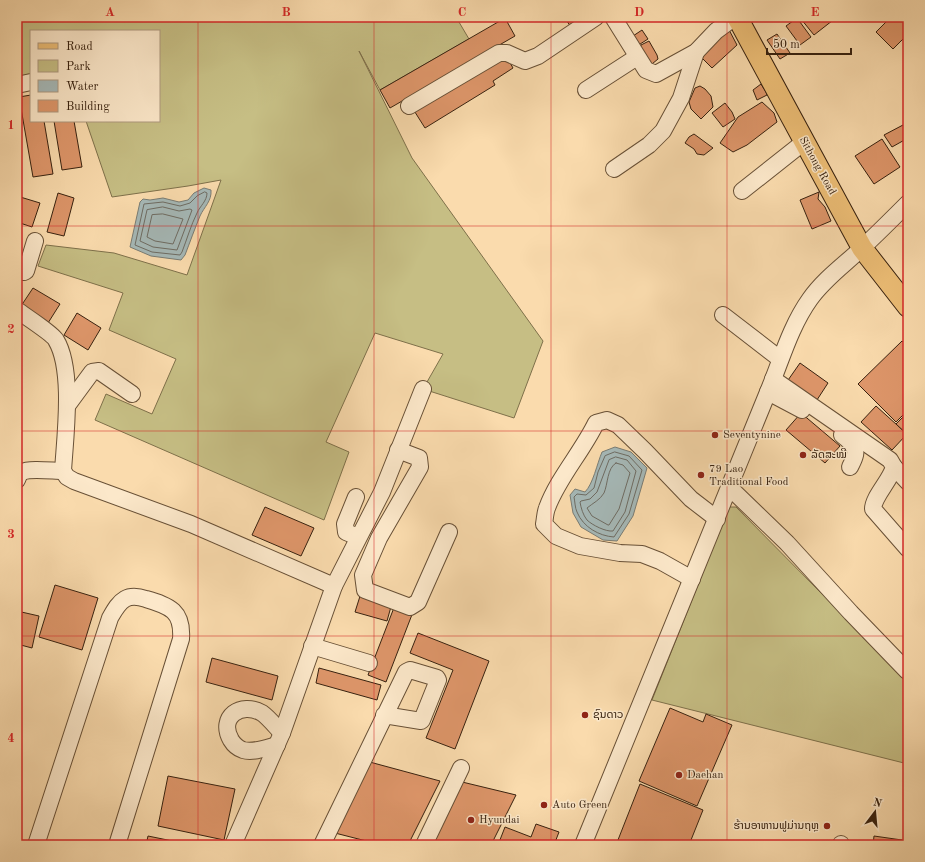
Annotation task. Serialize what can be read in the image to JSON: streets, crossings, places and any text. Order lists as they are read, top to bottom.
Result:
{
  "streets": {
    "main road": ["Sithong Road"]
  },
  "places": [
    "Seventynine",
    "ລັດສະໝີ",
    "79 Lao Traditional Food",
    "ຊົນດາວ",
    "Daehan",
    "Auto Green",
    "Hyundai",
    "ຮ້ານອາຫານຟູມ່ານຖຫຼ"
  ],
  "legend": [
    "Road",
    "Park",
    "Water",
    "Building"
  ],
  "scale_bar": "50 m",
  "north": "top",
  "grid": {
    "columns": [
      "A",
      "B",
      "C",
      "D",
      "E"
    ],
    "rows": [
      "1",
      "2",
      "3",
      "4"
    ]
  }
}
